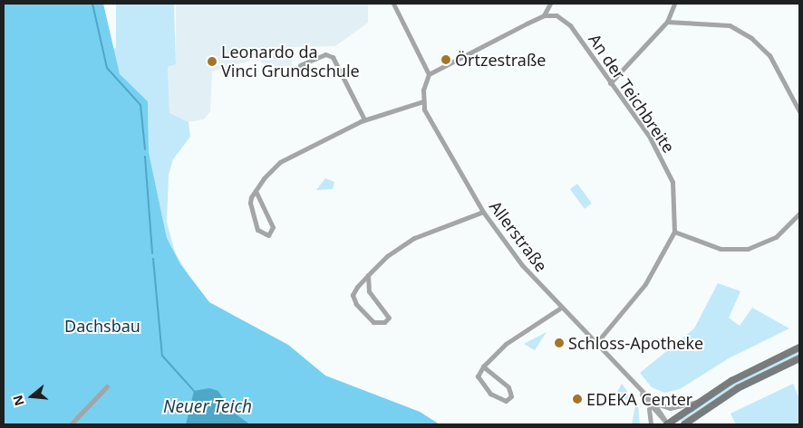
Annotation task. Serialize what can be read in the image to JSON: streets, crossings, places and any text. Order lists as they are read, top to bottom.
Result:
{
  "streets": {
    "street": ["An der Teichbreite", "Allerstraße"]
  },
  "crossings": [
    ["An der Teichbreite", "Allerstraße"]
  ],
  "water": ["Neuer Teich"],
  "parks": ["Dachsbau"],
  "places": [
    "Örtzestraße",
    "Leonardo da Vinci Grundschule",
    "Schloss-Apotheke",
    "EDEKA Center"
  ],
  "north": "left"
}
